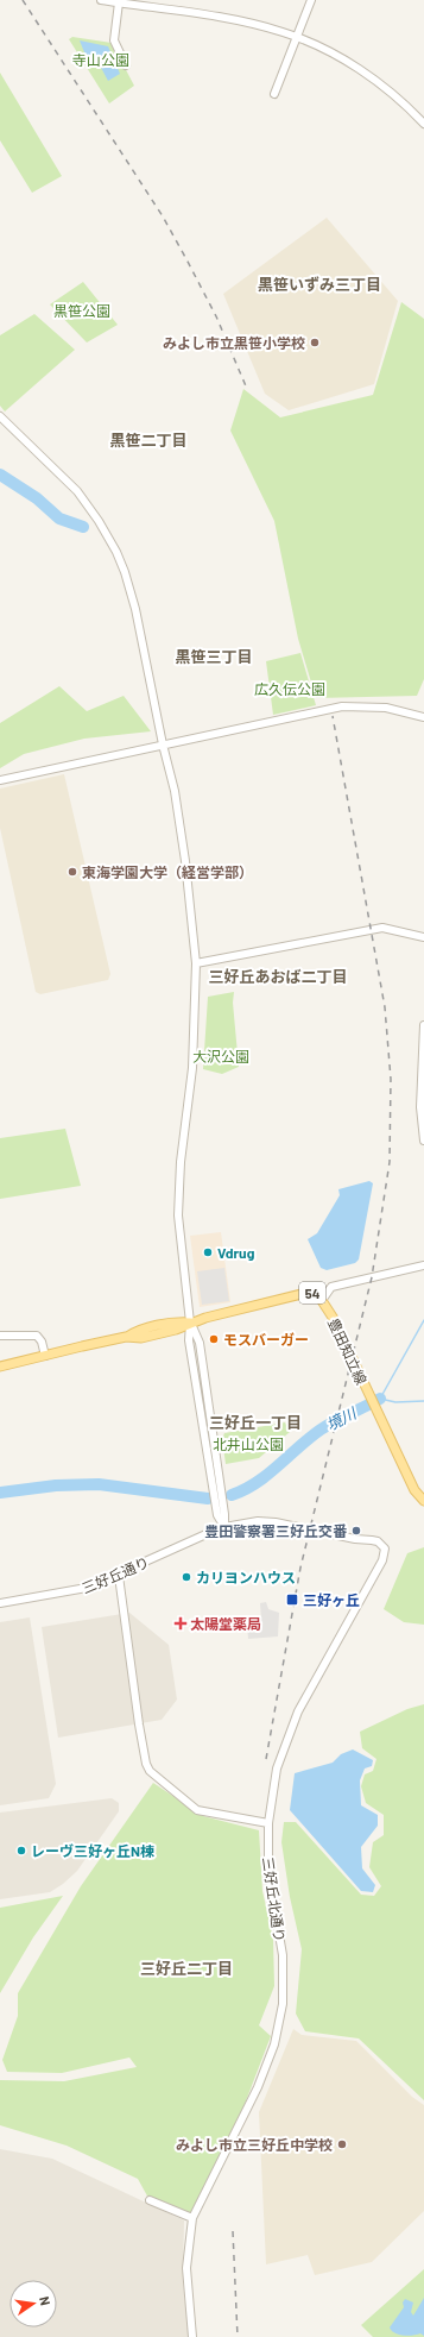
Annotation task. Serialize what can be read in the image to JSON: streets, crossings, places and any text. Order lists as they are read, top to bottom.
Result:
{
  "streets": {
    "main road": ["54", "豊田知立線"],
    "street": ["三好丘通り", "三好丘北通り"]
  },
  "crossings": [
    ["54", "豊田知立線"],
    ["三好丘通り", "三好丘北通り"]
  ],
  "districts": [
    "黒笹いずみ三丁目",
    "黒笹二丁目",
    "黒笹三丁目",
    "三好丘あおば二丁目",
    "三好丘一丁目",
    "三好丘二丁目"
  ],
  "water": ["境川"],
  "parks": [
    "寺山公園",
    "黒笹公園",
    "広久伝公園",
    "大沢公園",
    "北井山公園"
  ],
  "places": {
    "other": [
      "みよし市立黒笹小学校",
      "東海学園大学（経営学部）",
      "Vdrug",
      "モスバーガー",
      "豊田警察署三好丘交番",
      "カリヨンハウス",
      "レーヴ三好ヶ丘N棟",
      "みよし市立三好丘中学校"
    ],
    "transit": ["三好ヶ丘"],
    "health": ["太陽堂薬局"]
  },
  "north": "right"
}
